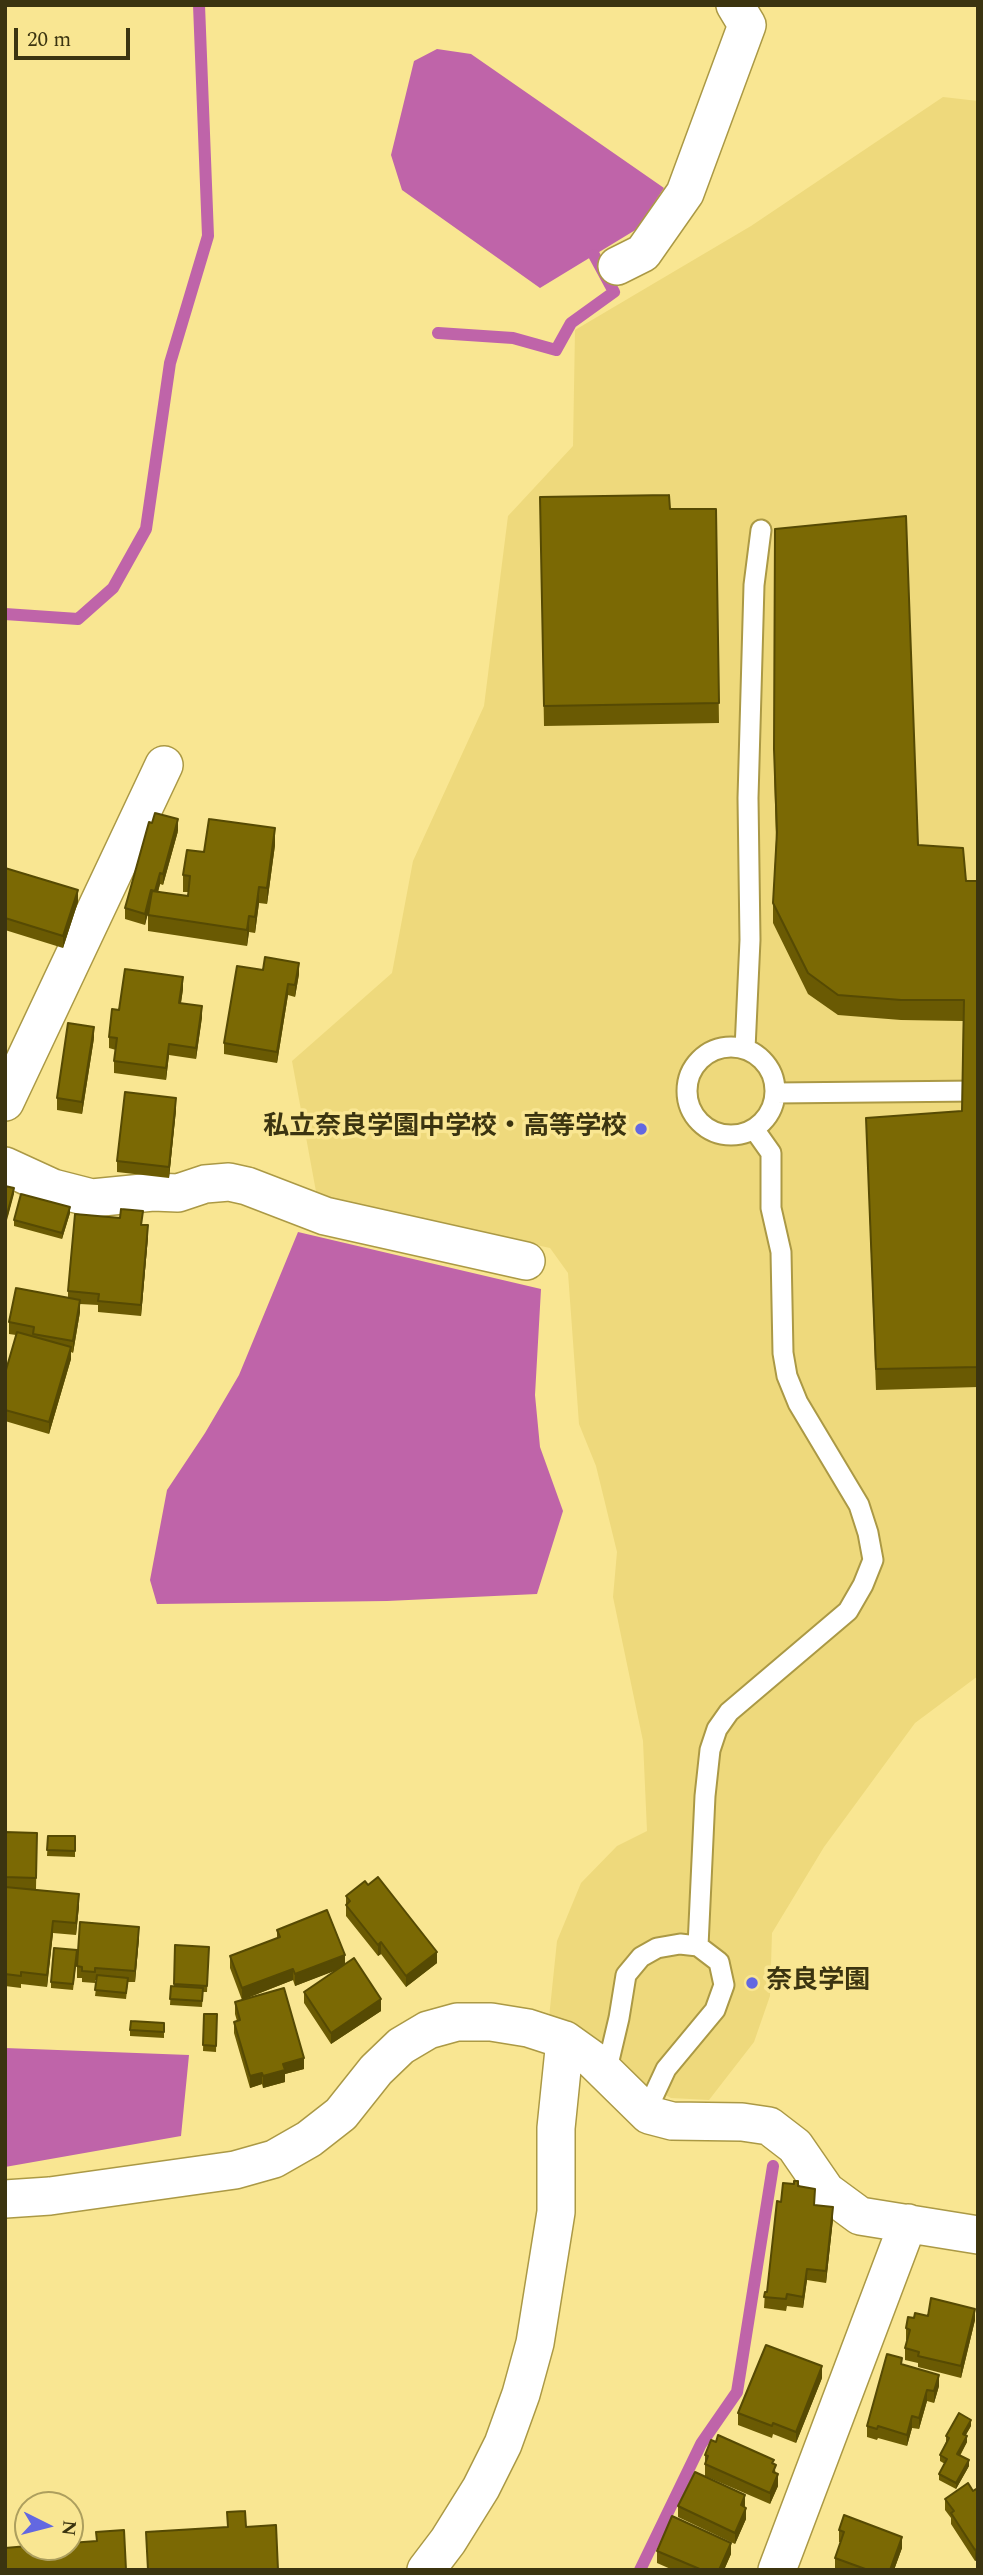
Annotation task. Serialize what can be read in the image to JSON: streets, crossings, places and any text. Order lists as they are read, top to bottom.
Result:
{
  "places": ["私立奈良学園中学校・高等学校", "奈良学園"],
  "scale_bar": "20 m",
  "north": "right"
}
